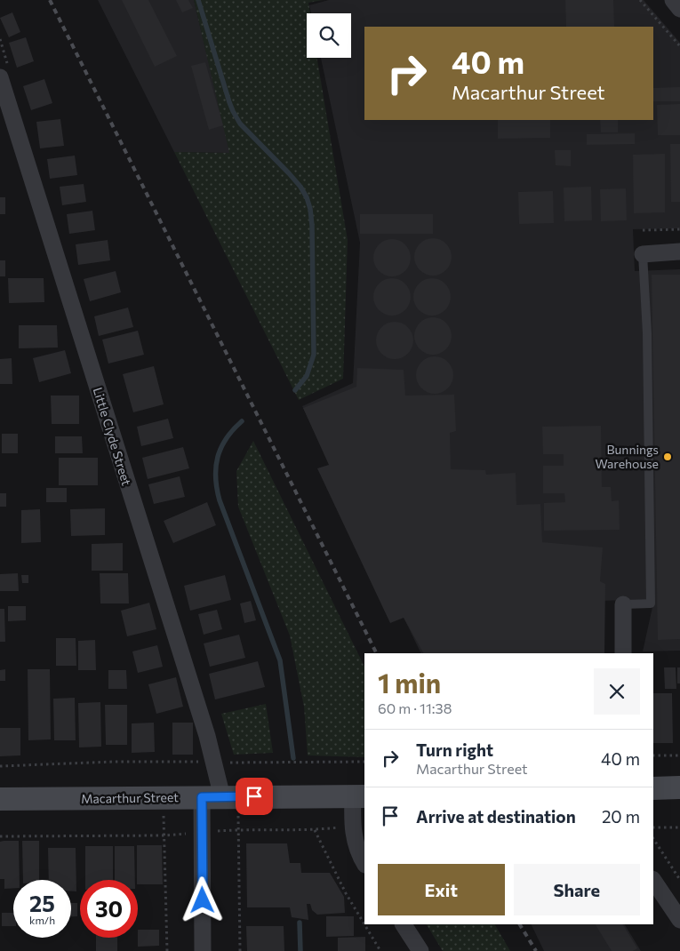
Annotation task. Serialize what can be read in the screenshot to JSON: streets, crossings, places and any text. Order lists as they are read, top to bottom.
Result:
{
  "streets": {
    "main road": ["Macarthur Street"],
    "street": ["Little Clyde Street"]
  },
  "crossings": [
    ["Little Clyde Street", "Macarthur Street"]
  ],
  "places": ["Bunnings Warehouse"],
  "page": {
    "turn": ["40 m", "Macarthur Street"],
    "heading": ["1 min", "60 m · 11:38"],
    "list": [
      {
        "name": "Turn right",
        "note": "Macarthur Street",
        "value": "40 m"
      },
      {
        "name": "Arrive at destination",
        "value": "20 m"
      }
    ],
    "buttons": ["Exit", "Share"],
    "speed": "25 km/h",
    "limit": "30"
  }
}
